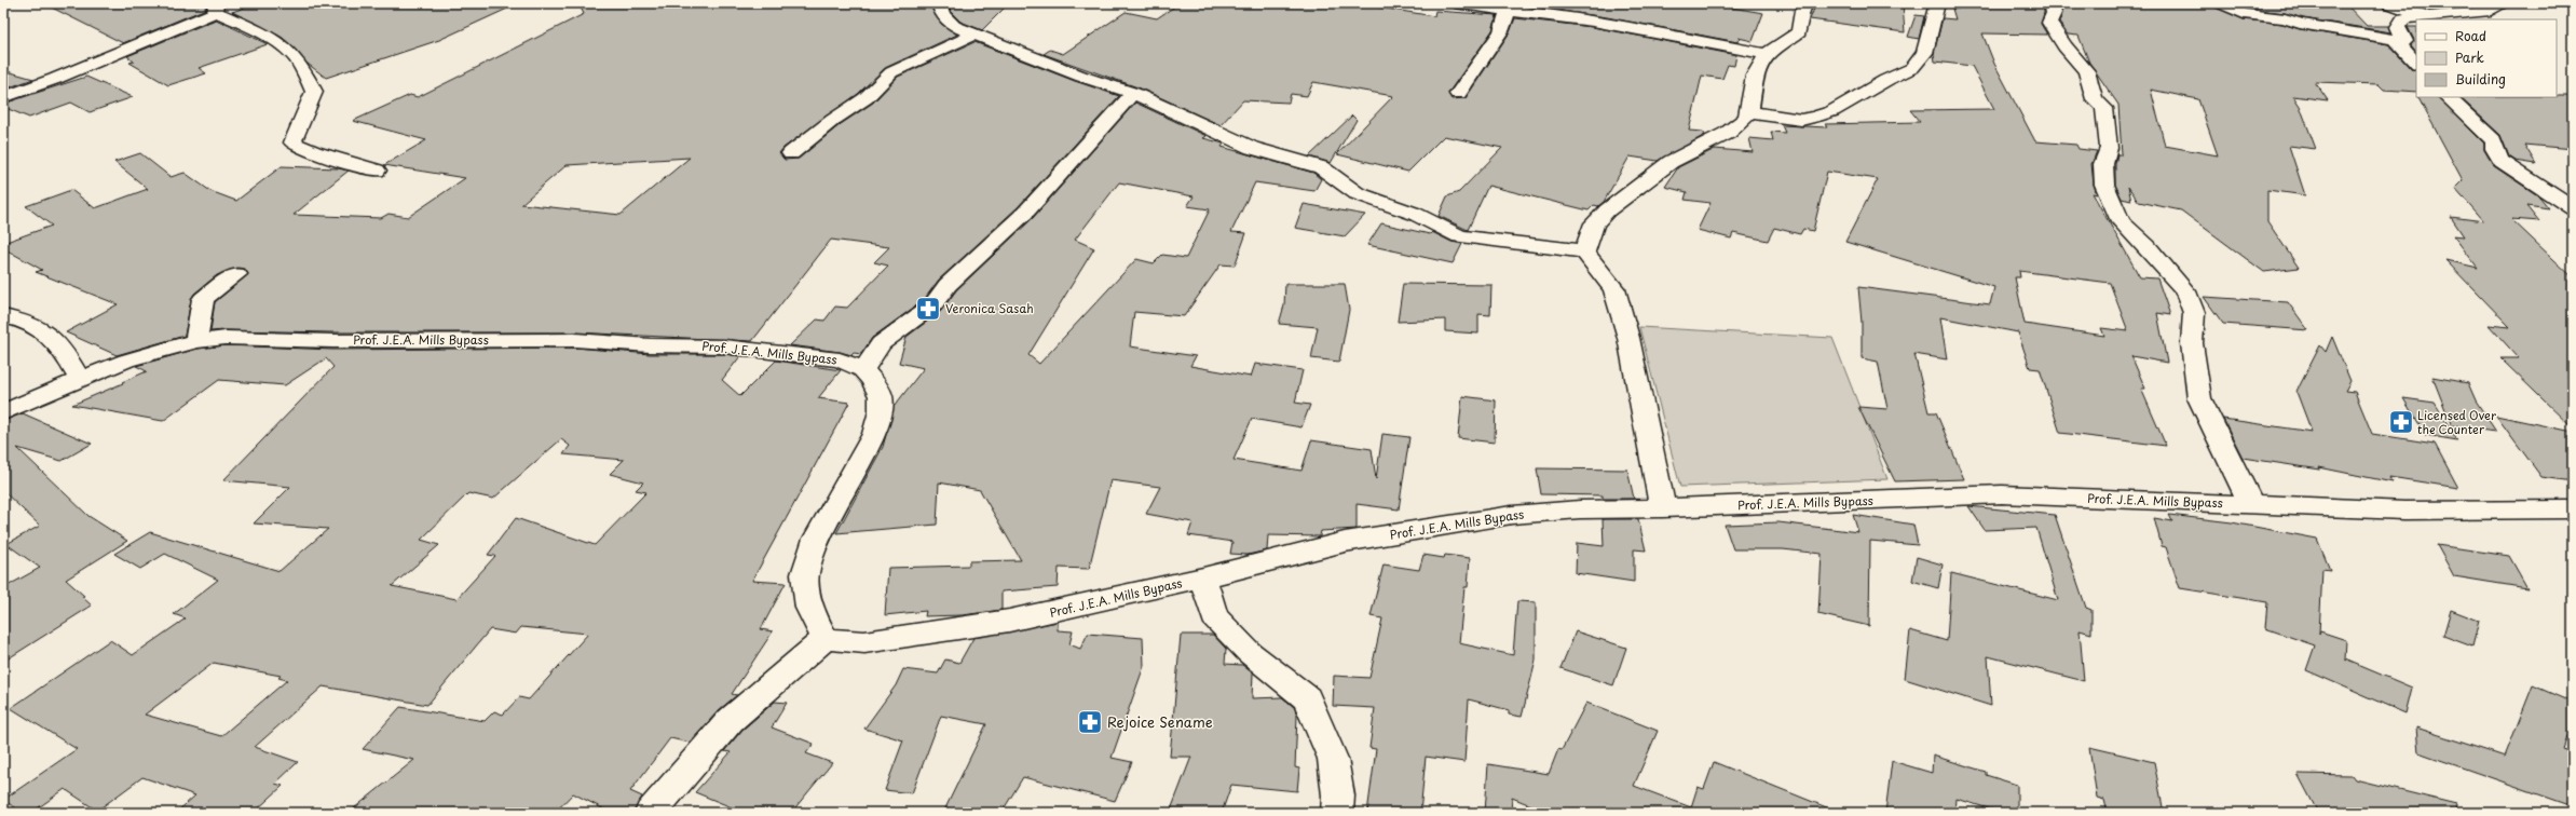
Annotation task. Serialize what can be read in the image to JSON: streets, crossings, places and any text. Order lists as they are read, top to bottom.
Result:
{
  "streets": {
    "street": ["Prof. J.E.A. Mills Bypass"]
  },
  "places": {
    "pharmacy": ["Veronica Sasah", "Licensed Over the Counter", "Rejoice Sename"]
  },
  "legend": ["Road", "Park", "Building"]
}
